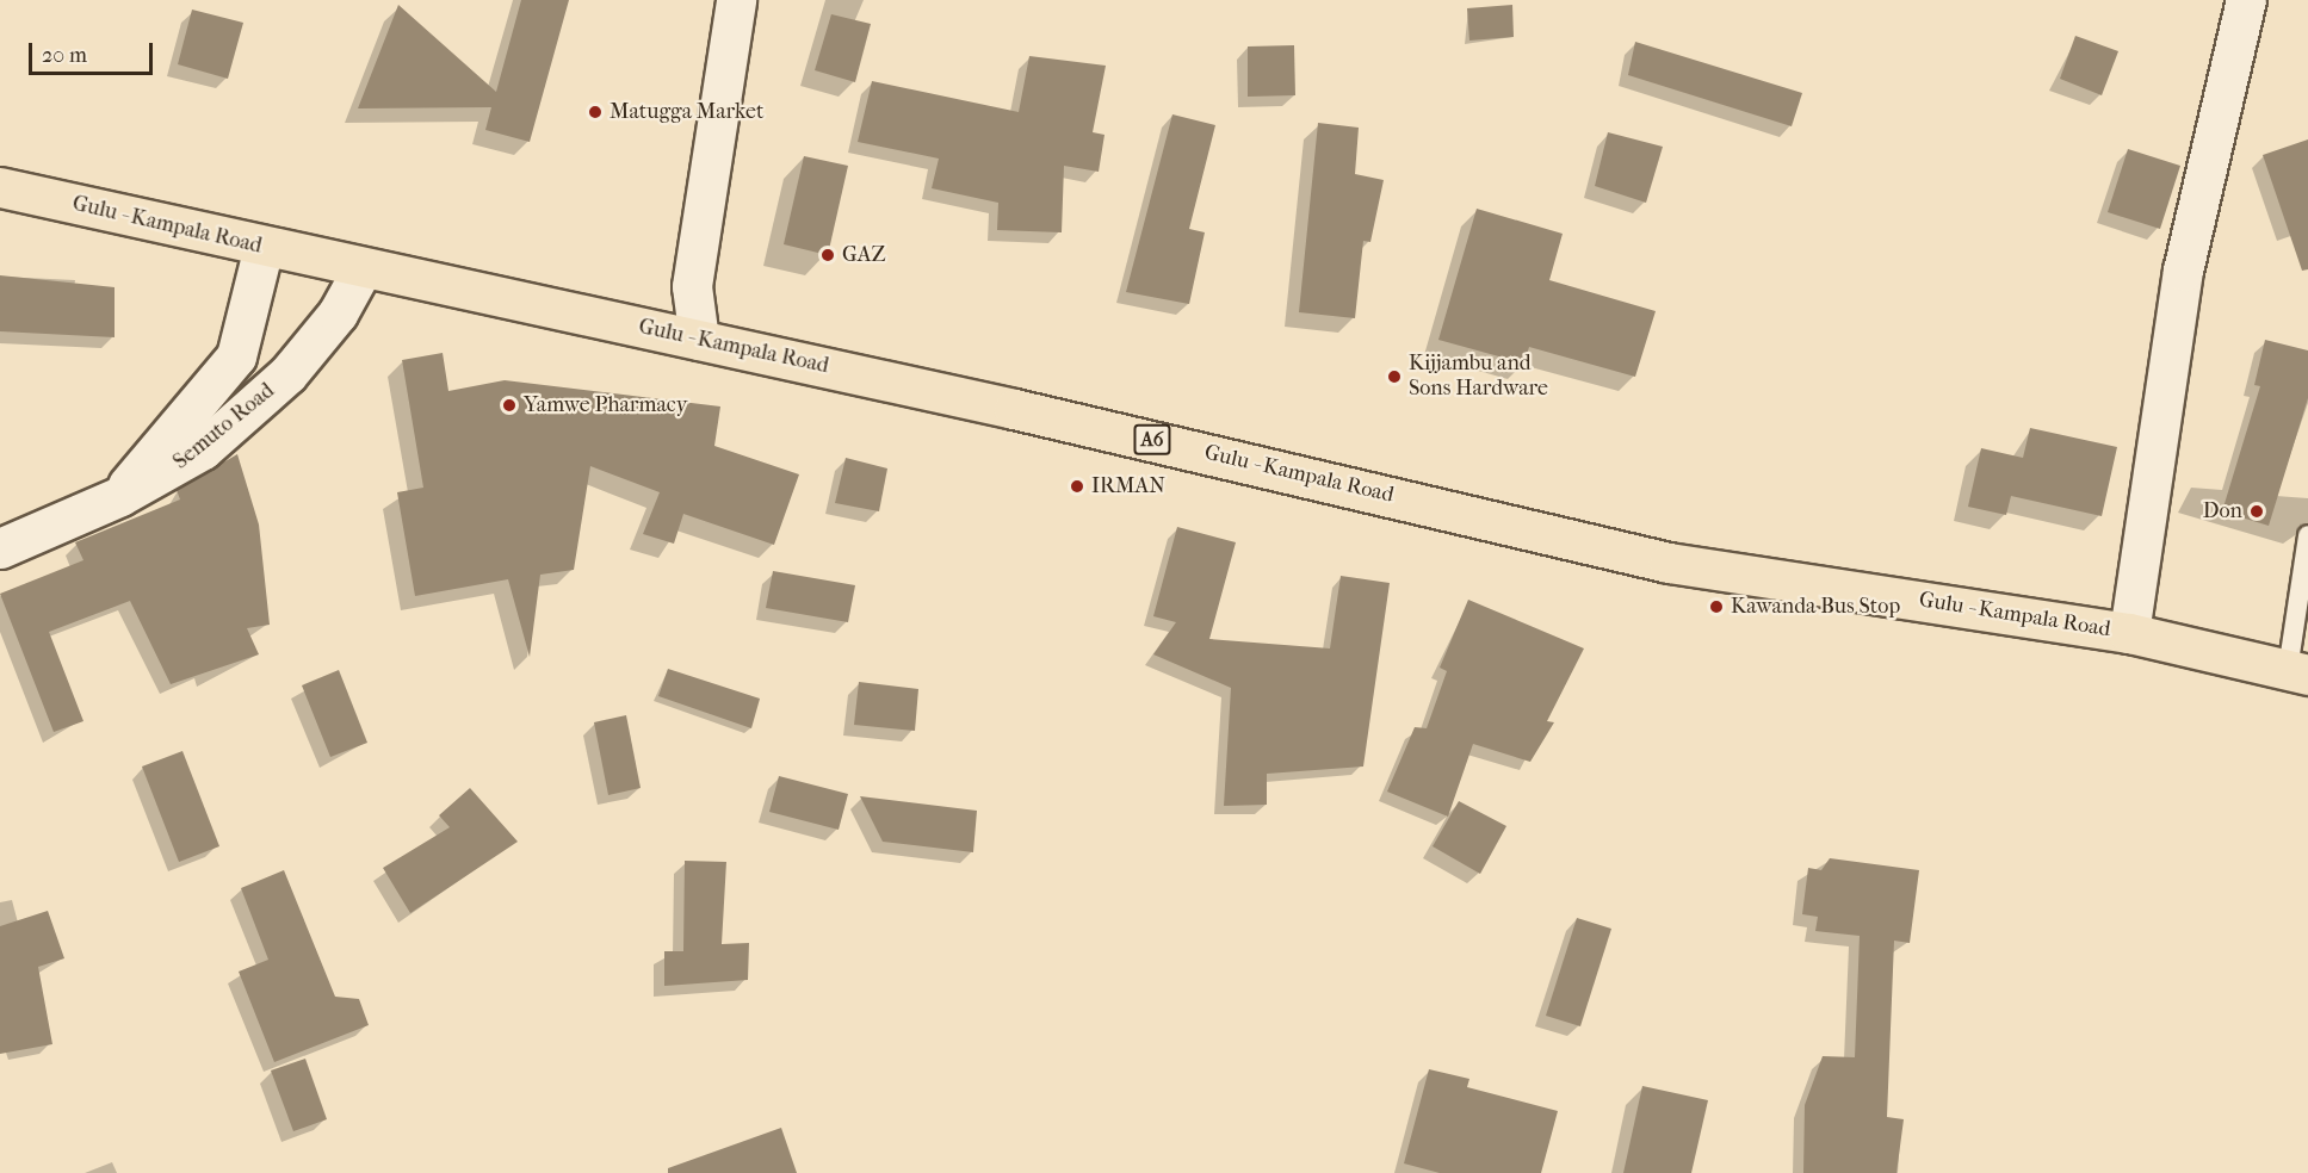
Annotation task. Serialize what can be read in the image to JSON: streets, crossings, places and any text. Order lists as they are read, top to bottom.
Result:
{
  "streets": {
    "main road": ["Gulu - Kampala Road", "A6"],
    "street": ["Semuto Road"]
  },
  "crossings": [
    ["Gulu - Kampala Road", "Semuto Road"]
  ],
  "places": [
    "Matugga Market",
    "GAZ",
    "Kijjambu and Sons Hardware",
    "Yamwe Pharmacy",
    "IRMAN",
    "Don",
    "Kawanda Bus Stop"
  ],
  "scale_bar": "20 m"
}
